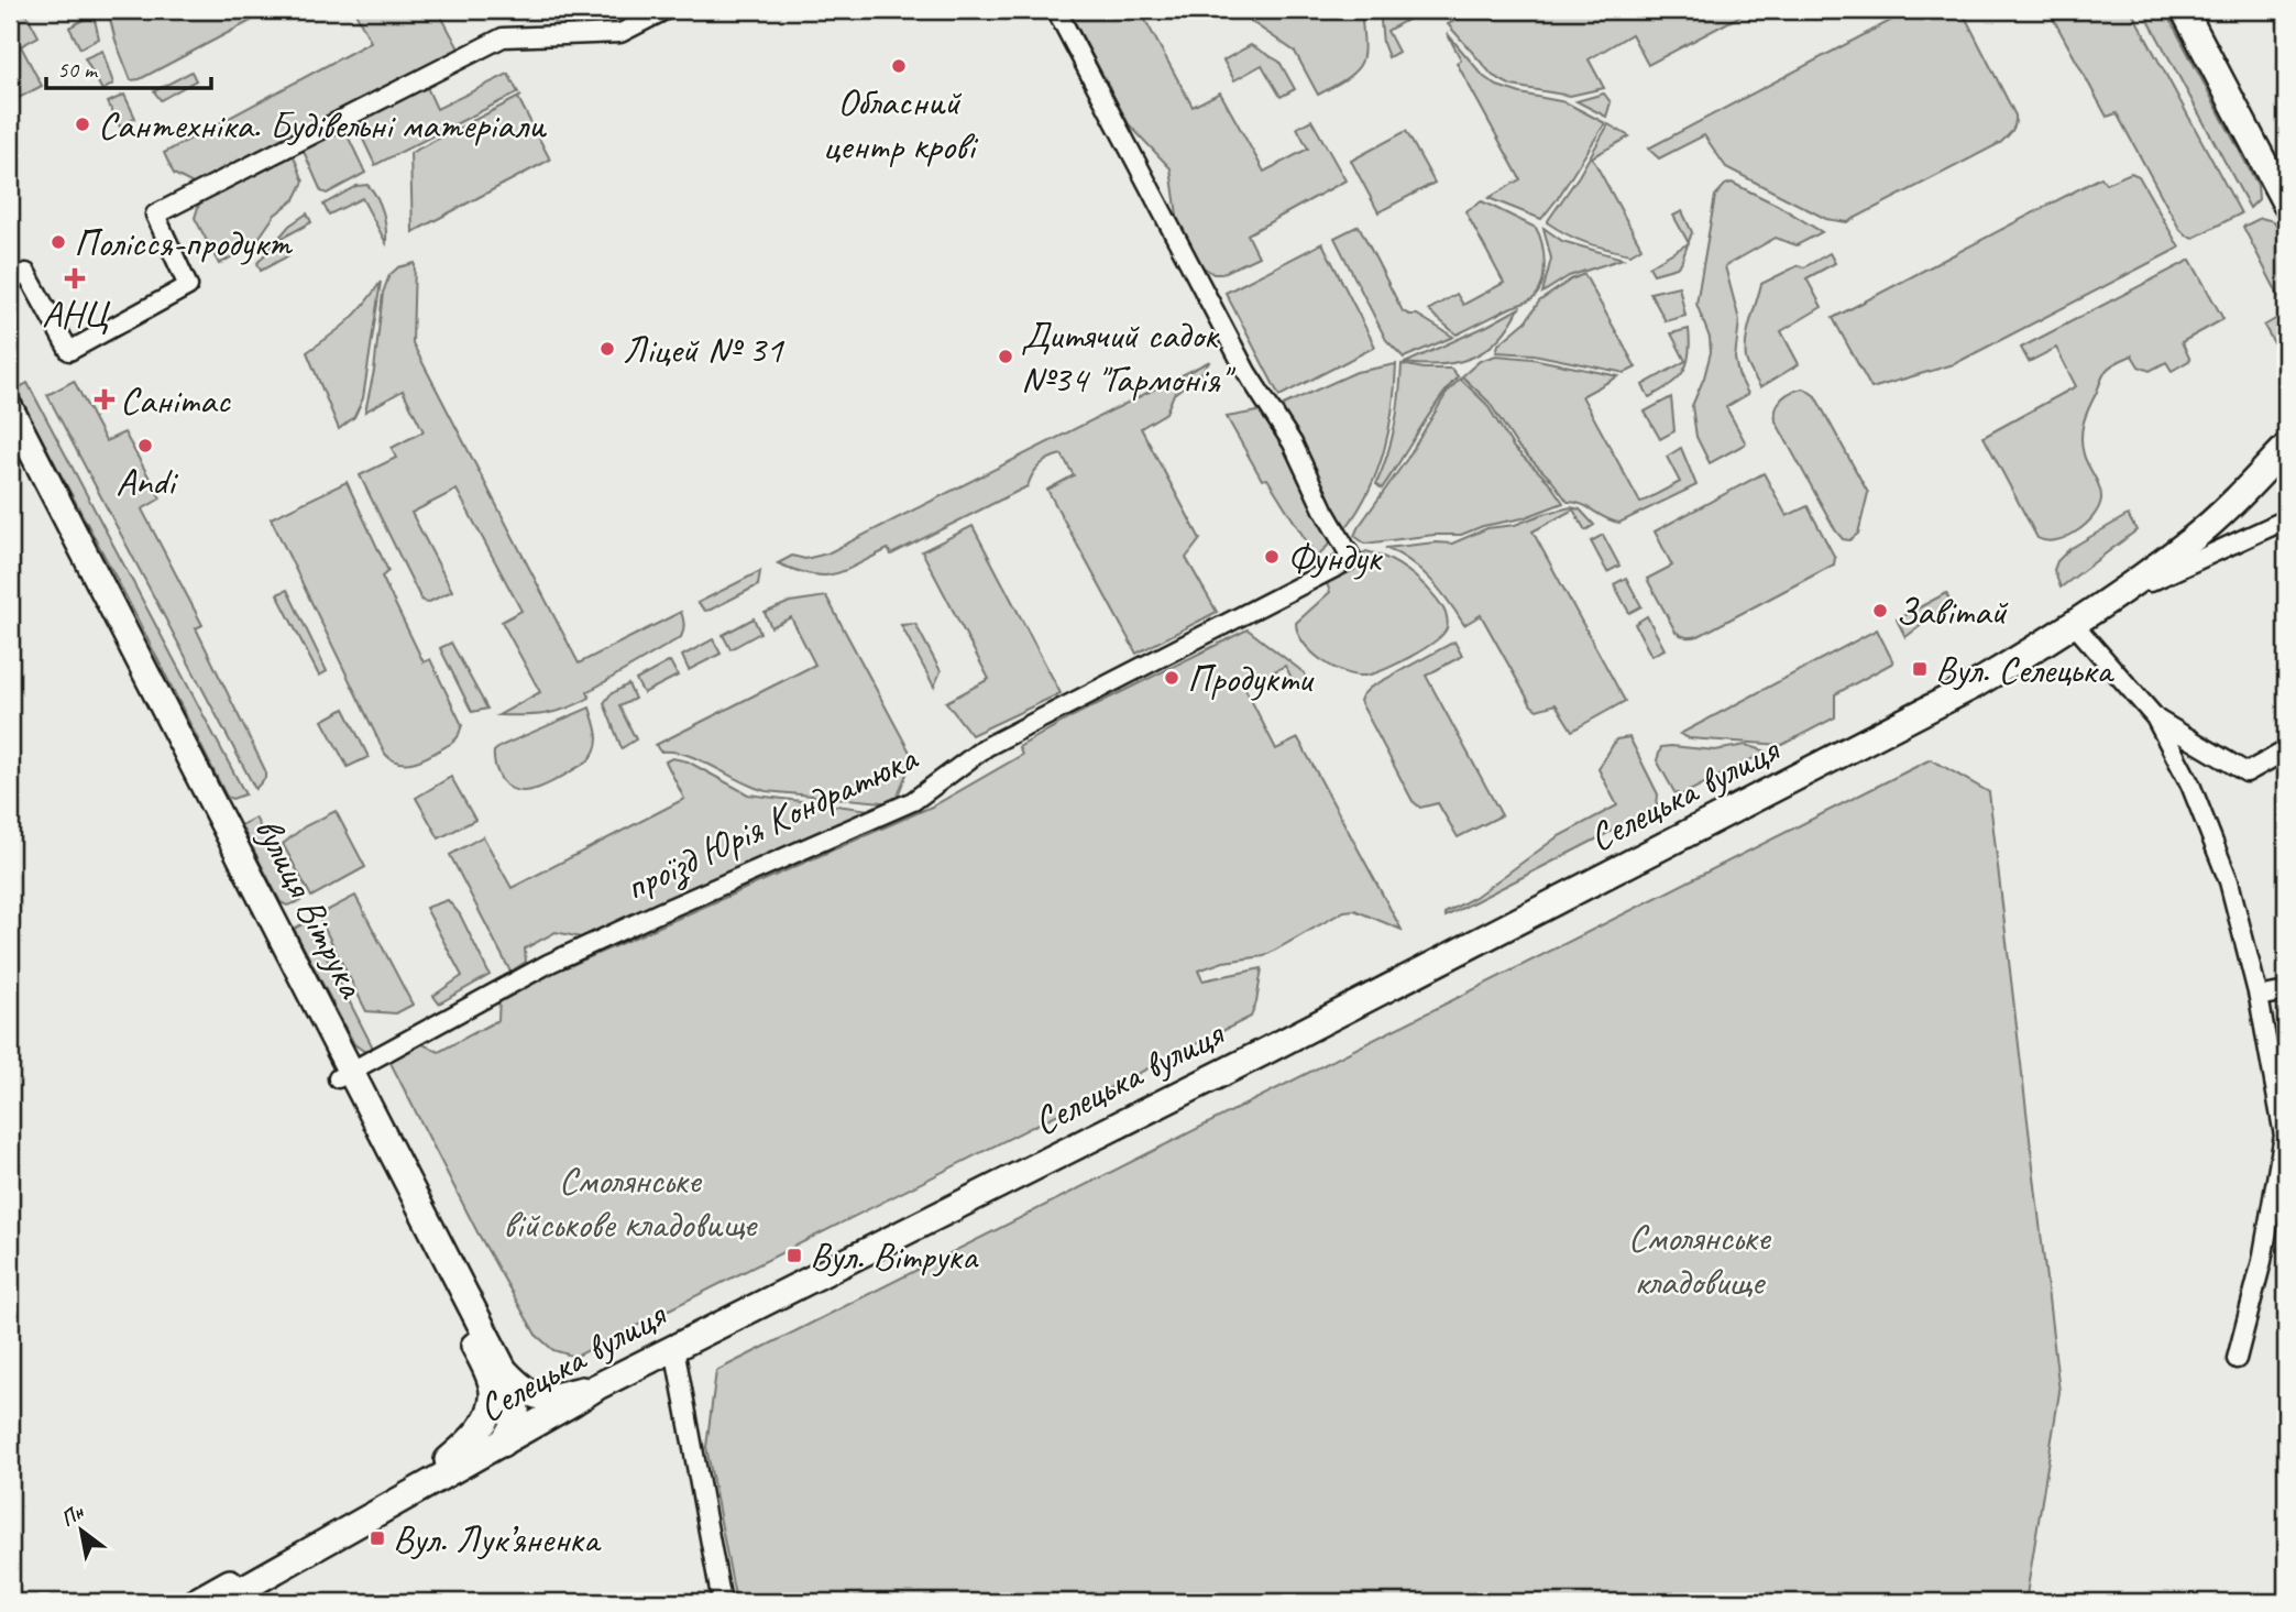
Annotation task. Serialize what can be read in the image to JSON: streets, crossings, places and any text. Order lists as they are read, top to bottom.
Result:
{
  "streets": {
    "main road": ["Селецька вулиця", "вулиця Вітрука"],
    "street": ["проїзд Юрія Кондратюка"]
  },
  "crossings": [
    ["Селецька вулиця", "вулиця Вітрука"],
    ["проїзд Юрія Кондратюка", "вулиця Вітрука"]
  ],
  "parks": ["Смолянське військове кладовище", "Смолянське кладовище"],
  "places": {
    "other": [
      "Обласний центр крові",
      "Сантехніка. Будівельні матеріали",
      "Полісся-продукт",
      "Ліцей № 31",
      "Дитячий садок №34 \"Гармонія\"",
      "Andi",
      "Фундук",
      "Завітай",
      "Продукти"
    ],
    "health": ["АНЦ", "Санітас"],
    "transit": ["Вул. Селецька", "Вул. Вітрука", "Вул. Лук’яненка"]
  },
  "scale_bar": "50 m",
  "north": "top left"
}
